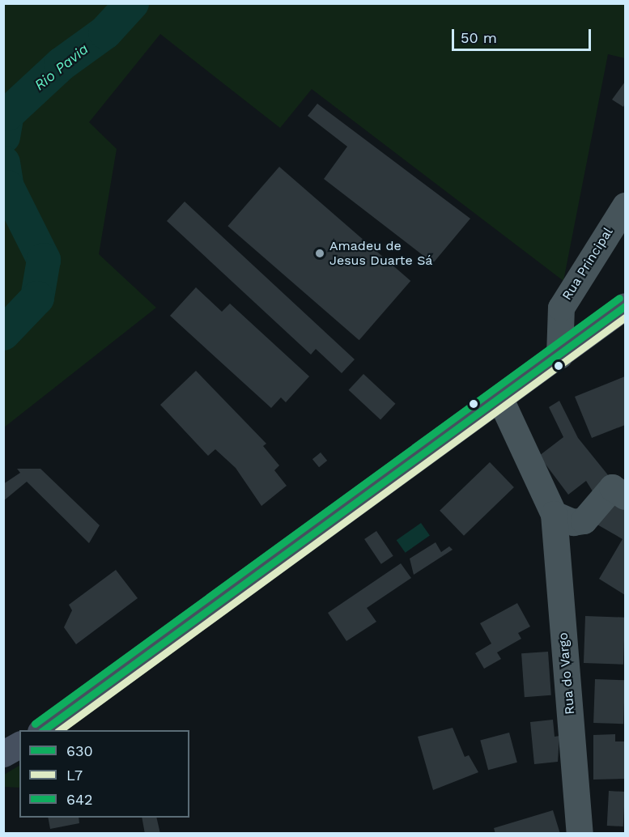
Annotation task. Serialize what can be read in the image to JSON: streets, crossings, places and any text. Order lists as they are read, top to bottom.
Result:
{
  "streets": {
    "street": ["Rua Principal", "Rua do Vargo"]
  },
  "water": ["Rio Pavia"],
  "places": ["Amadeu de Jesus Duarte Sá"],
  "lines": ["transit line 642", "transit line 630", "transit line L7"],
  "legend": ["630", "L7", "642"],
  "scale_bar": "50 m"
}
